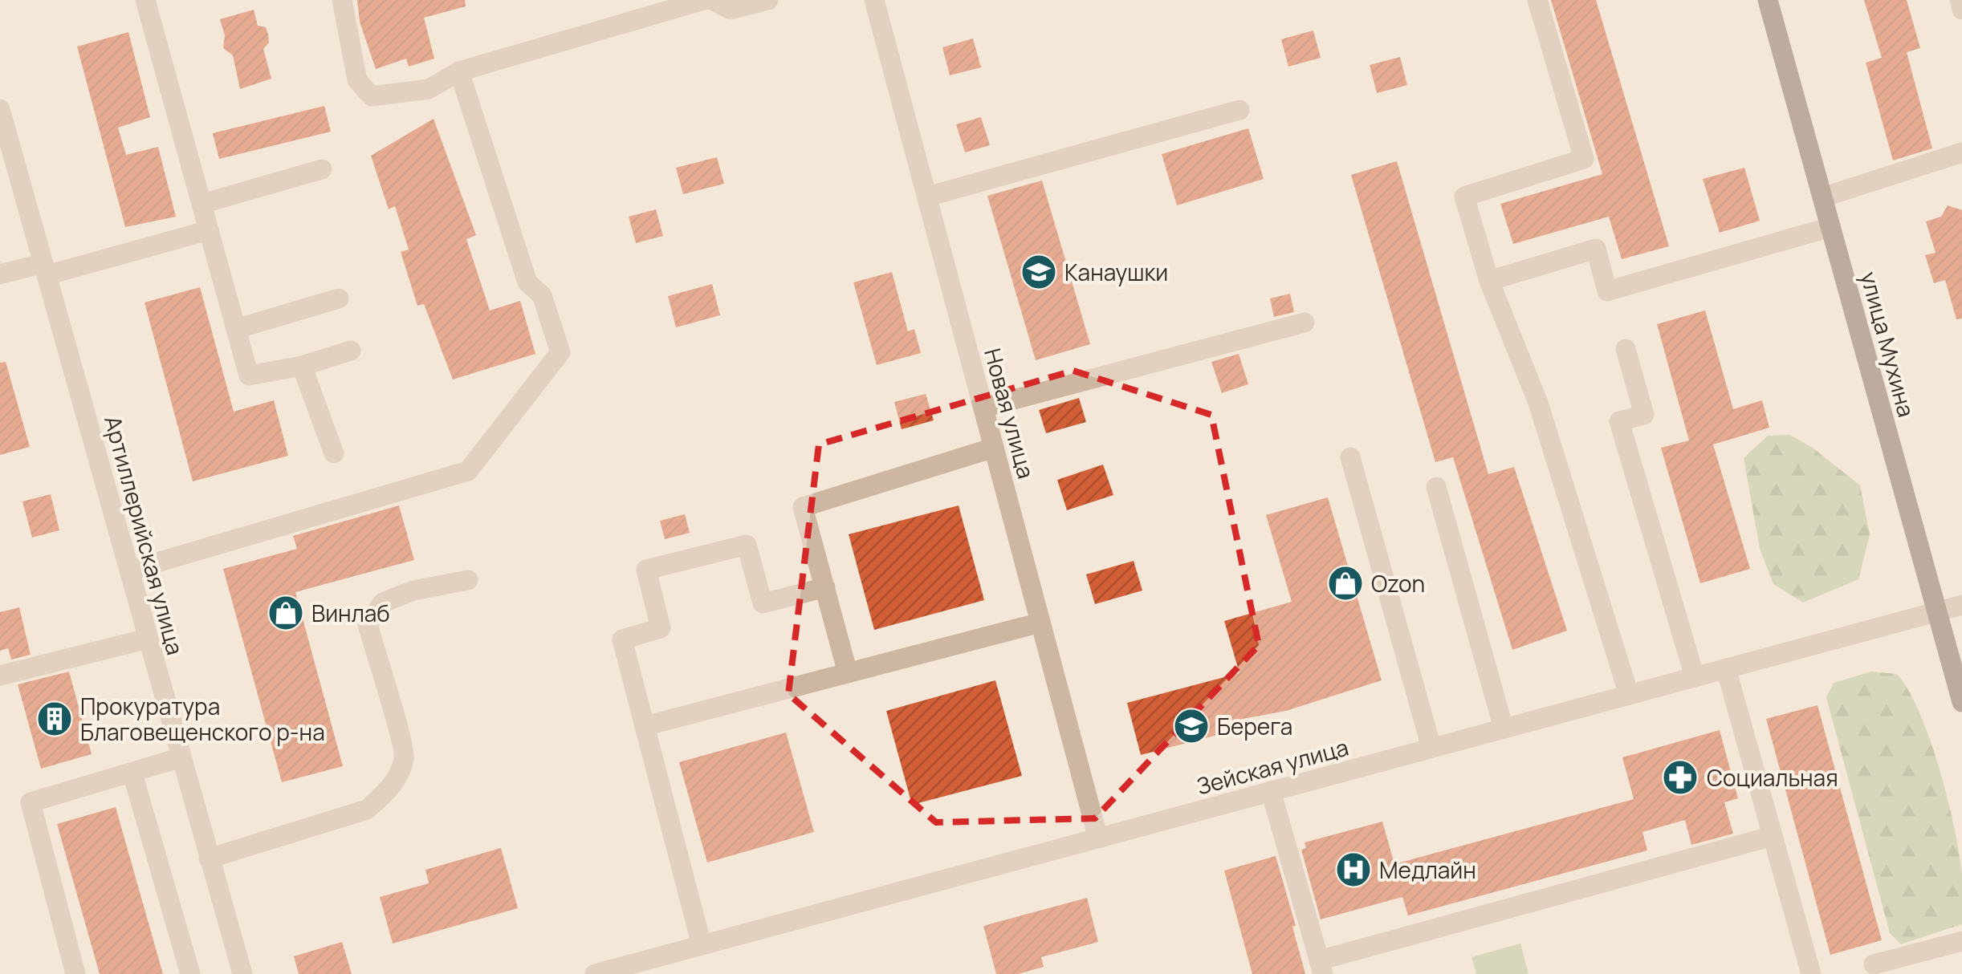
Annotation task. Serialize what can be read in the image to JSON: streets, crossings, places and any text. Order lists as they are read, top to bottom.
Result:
{
  "streets": {
    "main road": ["улица Мухина"],
    "street": ["Новая улица", "Артиллерийская улица", "Зейская улица"]
  },
  "crossings": [
    ["улица Мухина", "Зейская улица"],
    ["Новая улица", "Зейская улица"]
  ],
  "places": {
    "school or university": ["Канаушки", "Берега"],
    "shop": ["Ozon", "Винлаб"],
    "building": ["Прокуратура Благовещенского р-на"],
    "pharmacy": ["Социальная"],
    "hospital": ["Медлайн"]
  }
}
